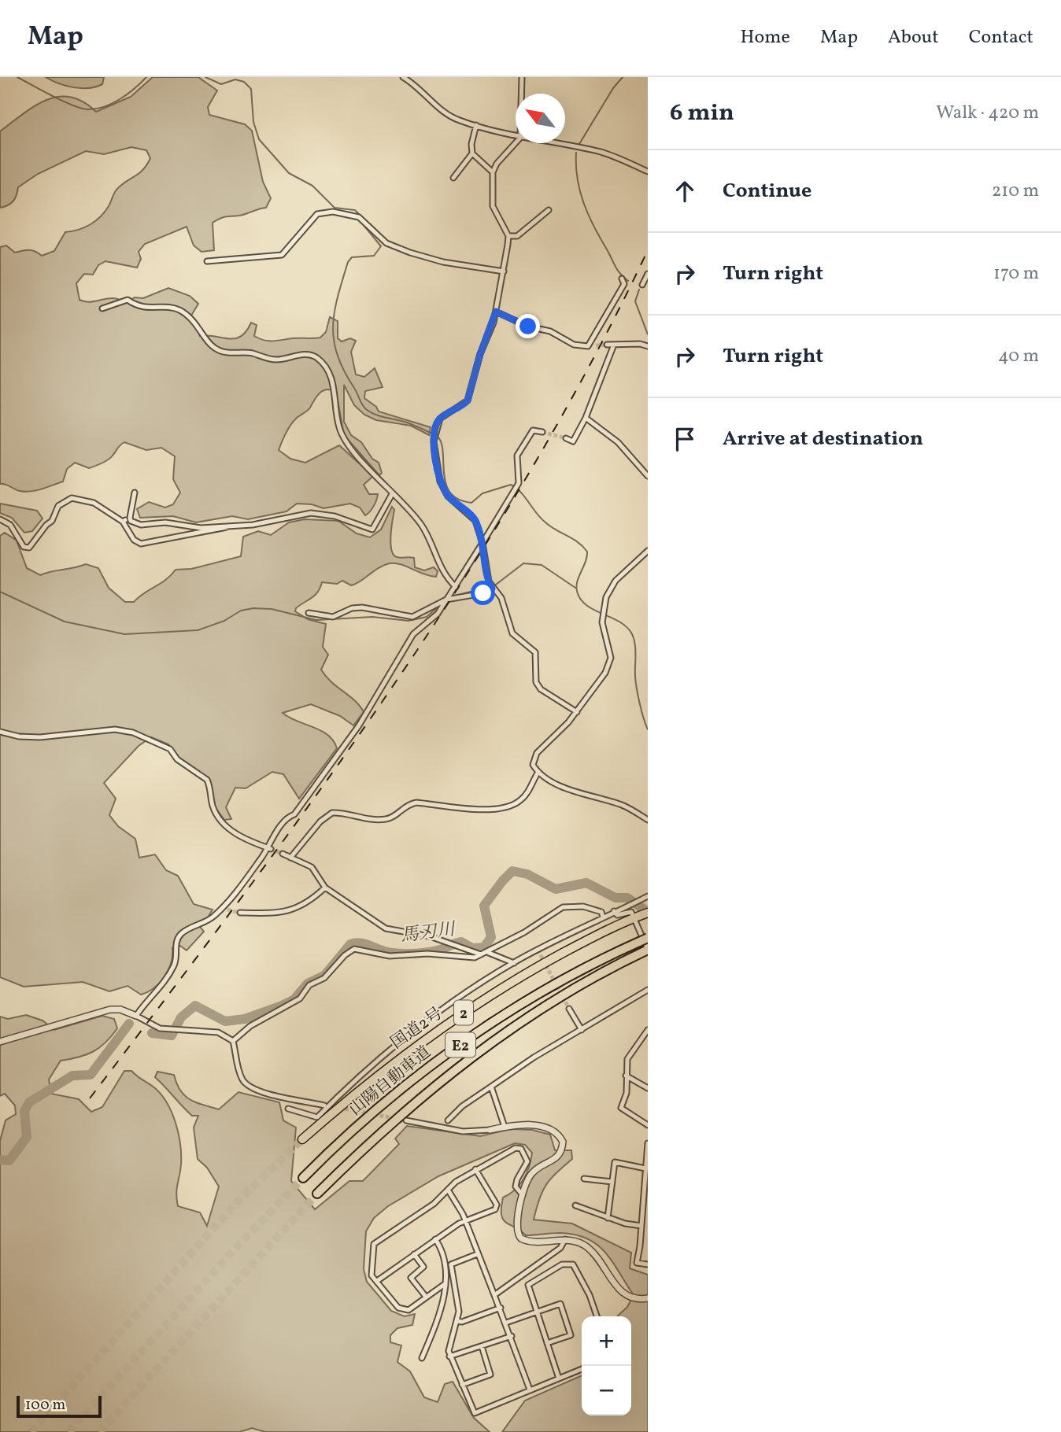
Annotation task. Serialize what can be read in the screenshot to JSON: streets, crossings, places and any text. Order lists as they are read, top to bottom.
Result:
{
  "streets": {
    "highway": [
      "2",
      "国道2号",
      "E2",
      "山陽自動車道"
    ]
  },
  "water": ["馬刃川"],
  "scale_bar": "100 m",
  "north": "top left",
  "page": {
    "header": "Map",
    "nav": [
      "Home",
      "Map",
      "About",
      "Contact"
    ],
    "heading": ["6 min", "Walk · 420 m"],
    "list": [
      ["Continue", "210 m"],
      ["Turn right", "170 m"],
      ["Turn right", "40 m"],
      "Arrive at destination"
    ],
    "map_buttons": ["+", "−"],
    "scale": "100 m"
  }
}
